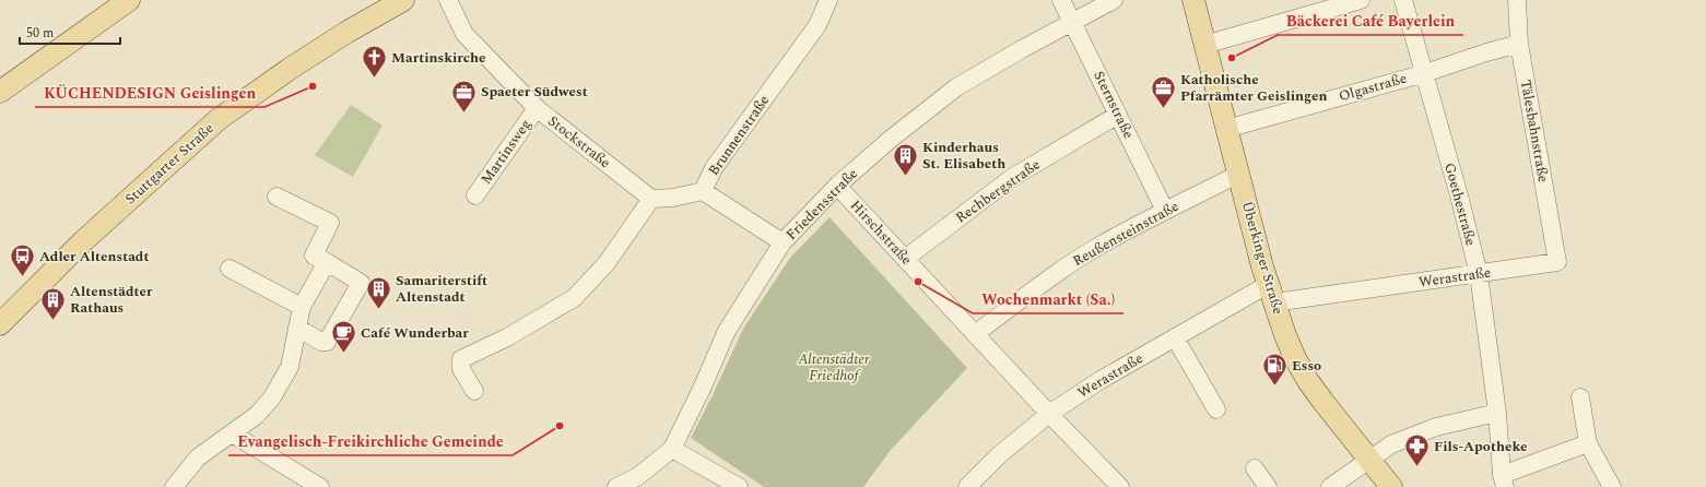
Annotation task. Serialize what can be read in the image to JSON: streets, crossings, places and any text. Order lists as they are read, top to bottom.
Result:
{
  "streets": {
    "main road": ["Stuttgarter Straße", "Überkinger Straße"],
    "street": [
      "Olgastraße",
      "Sternstraße",
      "Tälesbahnstraße",
      "Brunnenstraße",
      "Stockstraße",
      "Martinsweg",
      "Rechbergstraße",
      "Friedensstraße",
      "Goethestraße",
      "Hirschstraße",
      "Reußensteinstraße",
      "Werastraße"
    ]
  },
  "crossings": [
    ["Olgastraße", "Tälesbahnstraße"],
    ["Olgastraße", "Goethestraße"],
    ["Olgastraße", "Überkinger Straße"],
    ["Sternstraße", "Rechbergstraße"],
    ["Sternstraße", "Friedensstraße"],
    ["Sternstraße", "Reußensteinstraße"],
    ["Tälesbahnstraße", "Werastraße"],
    ["Brunnenstraße", "Friedensstraße"],
    ["Stockstraße", "Martinsweg"],
    ["Rechbergstraße", "Hirschstraße"],
    ["Friedensstraße", "Hirschstraße"],
    ["Goethestraße", "Werastraße"],
    ["Hirschstraße", "Reußensteinstraße"],
    ["Hirschstraße", "Werastraße"],
    ["Reußensteinstraße", "Überkinger Straße"],
    ["Überkinger Straße", "Werastraße"]
  ],
  "parks": ["Altenstädter Friedhof"],
  "places": {
    "other": [
      "Bäckerei Café Bayerlein",
      "KÜCHENDESIGN Geislingen",
      "Wochenmarkt (Sa.)",
      "Evangelisch-Freikirchliche Gemeinde"
    ],
    "church": ["Martinskirche"],
    "office": ["Katholische Pfarrämter Geislingen", "Spaeter Südwest"],
    "building": ["Kinderhaus St. Elisabeth", "Samariterstift Altenstadt", "Altenstädter Rathaus"],
    "bus stop": ["Adler Altenstadt"],
    "cafe": ["Café Wunderbar"],
    "fuel station": ["Esso"],
    "pharmacy": ["Fils-Apotheke"]
  },
  "scale_bar": "50 m"
}
